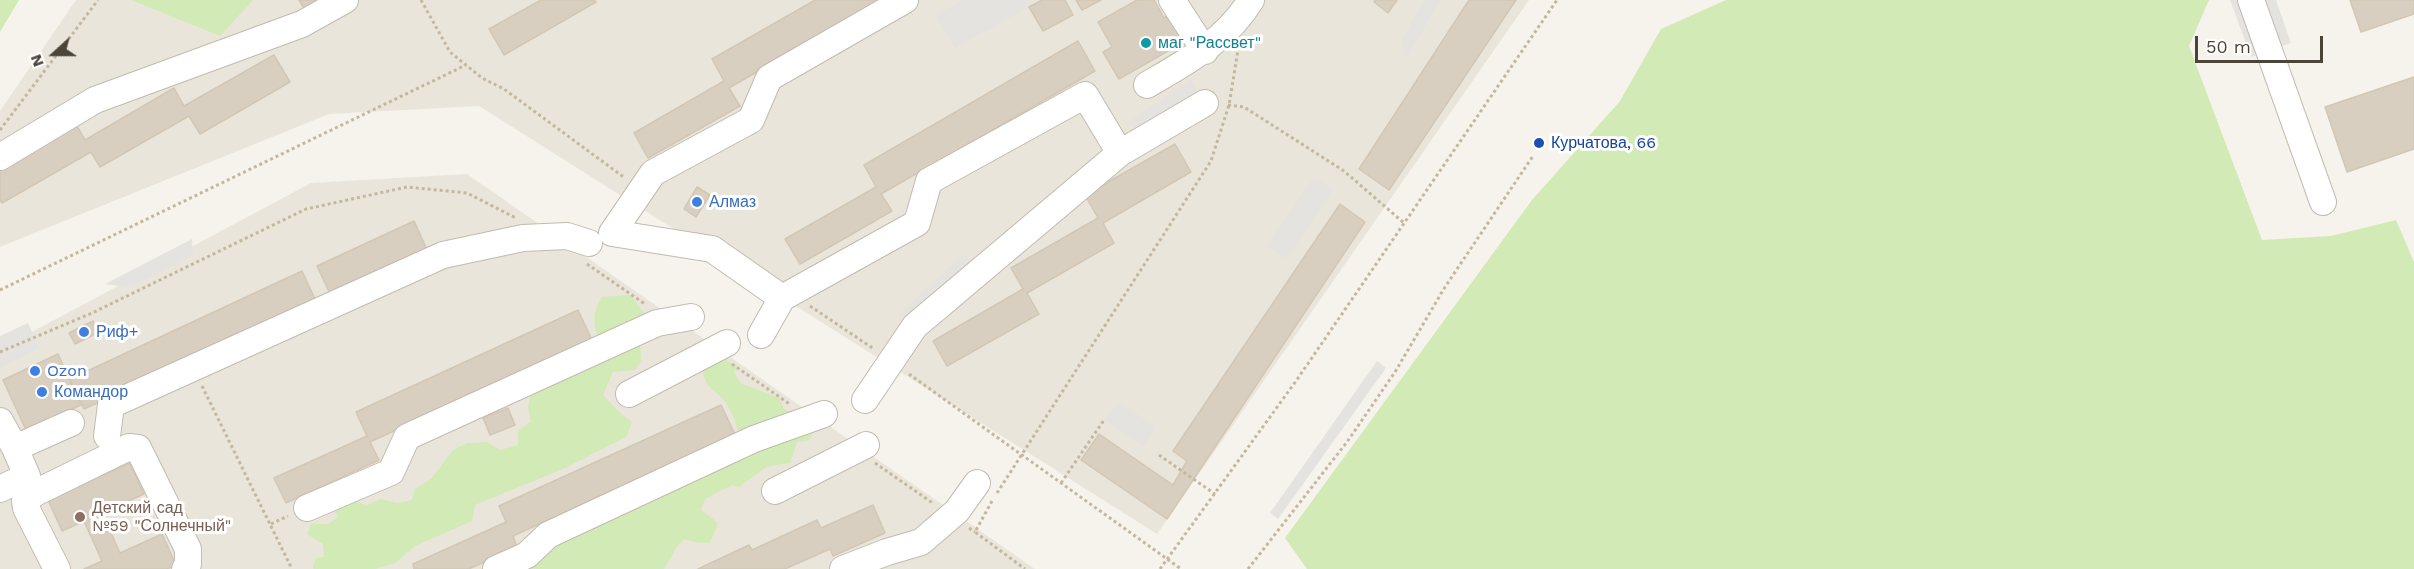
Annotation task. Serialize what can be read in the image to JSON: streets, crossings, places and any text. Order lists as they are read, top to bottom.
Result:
{
  "places": [
    "маг \"Рассвет\"",
    "Курчатова, 66",
    "Алмаз",
    "Риф+",
    "Ozon",
    "Командор",
    "Детский сад №59 \"Солнечный\""
  ],
  "scale_bar": "50 m",
  "north": "left"
}
